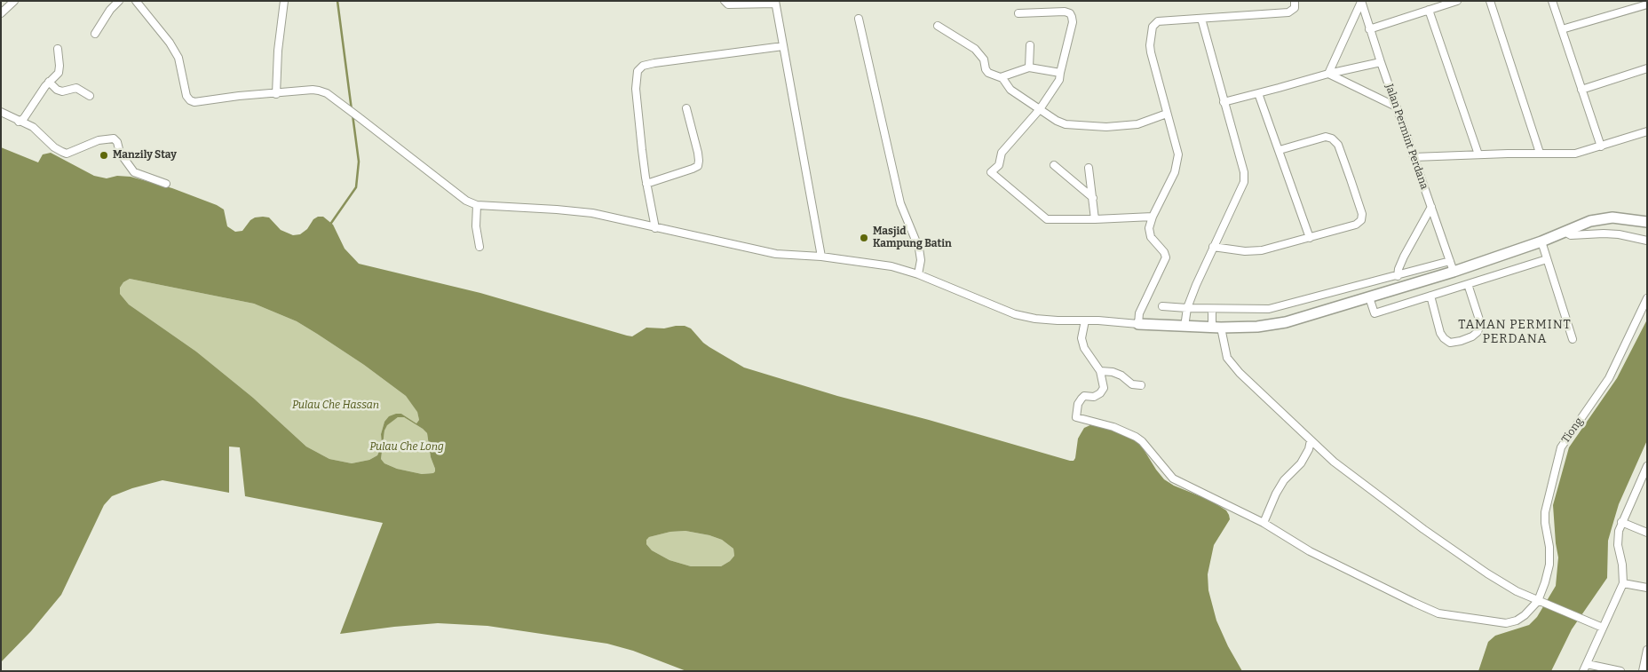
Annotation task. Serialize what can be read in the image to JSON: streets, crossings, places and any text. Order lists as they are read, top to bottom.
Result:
{
  "streets": {
    "street": ["Jalan Permint Perdana", "Tiong"]
  },
  "districts": ["TAMAN PERMINT PERDANA"],
  "parks": ["Pulau Che Hassan", "Pulau Che Long"],
  "places": ["Manzily Stay", "Masjid Kampung Batin"]
}
